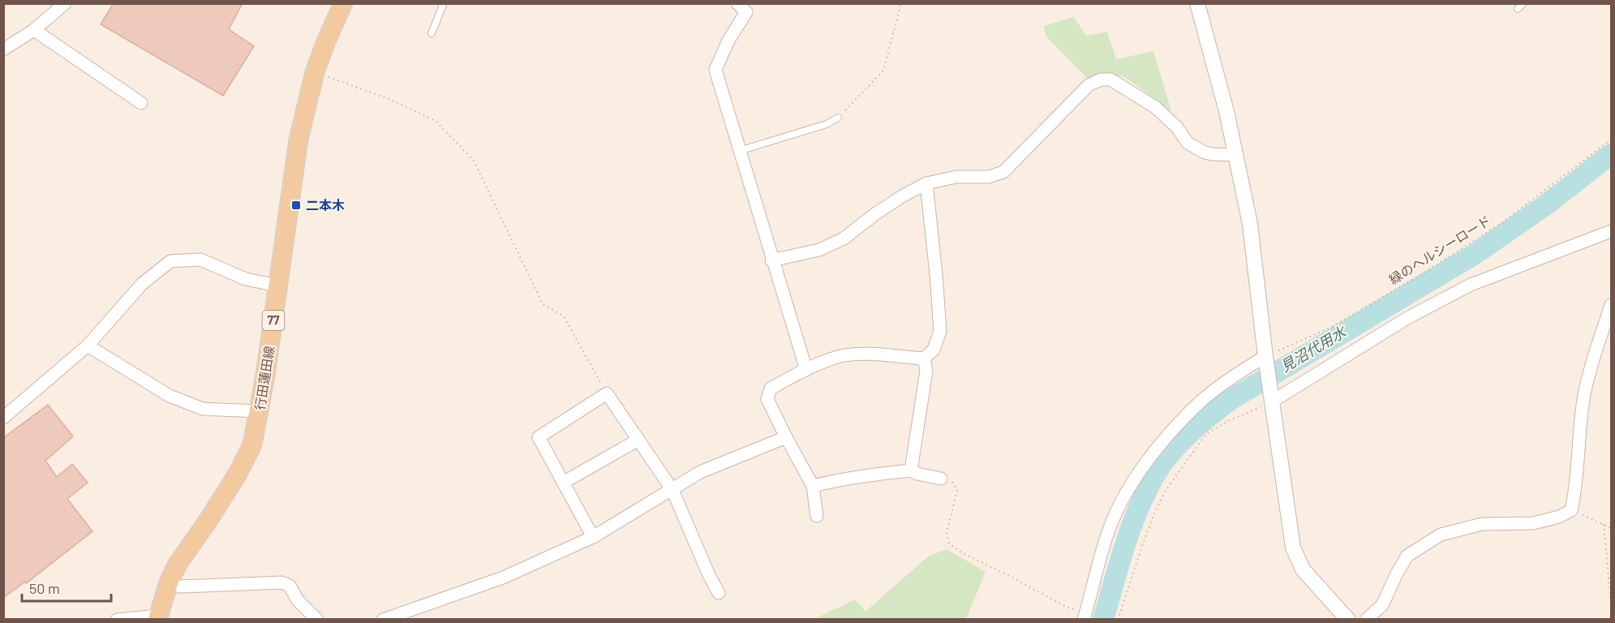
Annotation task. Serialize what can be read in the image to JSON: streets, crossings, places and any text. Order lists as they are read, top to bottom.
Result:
{
  "streets": {
    "main road": ["77", "行田蓮田線"],
    "path": ["緑のヘルシーロード"]
  },
  "water": ["見沼代用水"],
  "places": {
    "transit": ["二本木"]
  },
  "scale_bar": "50 m"
}
